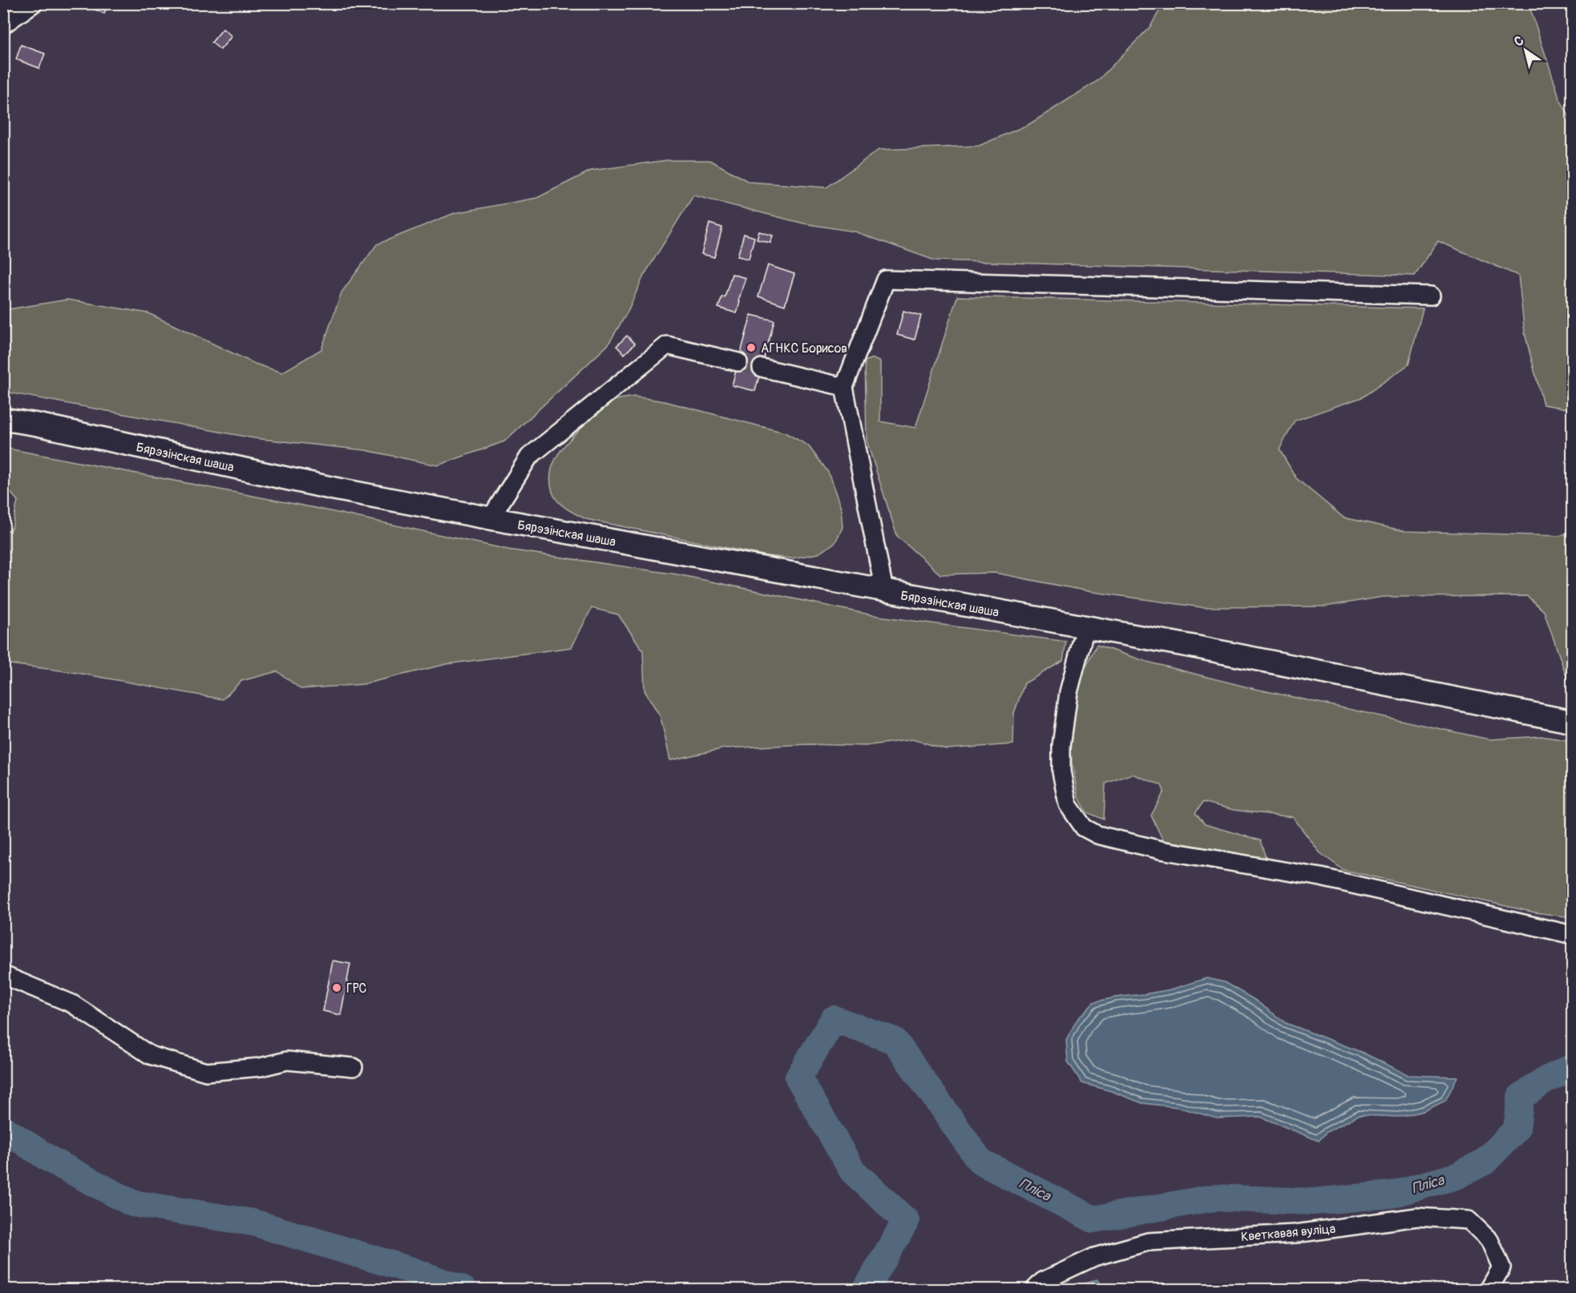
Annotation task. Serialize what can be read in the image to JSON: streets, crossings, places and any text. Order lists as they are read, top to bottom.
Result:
{
  "streets": {
    "main road": ["Бярэзінская шаша"],
    "street": ["Кветкавая вуліца"]
  },
  "water": ["Пліса"],
  "places": ["АГНКС Борисов", "ГРС"],
  "north": "top left"
}
